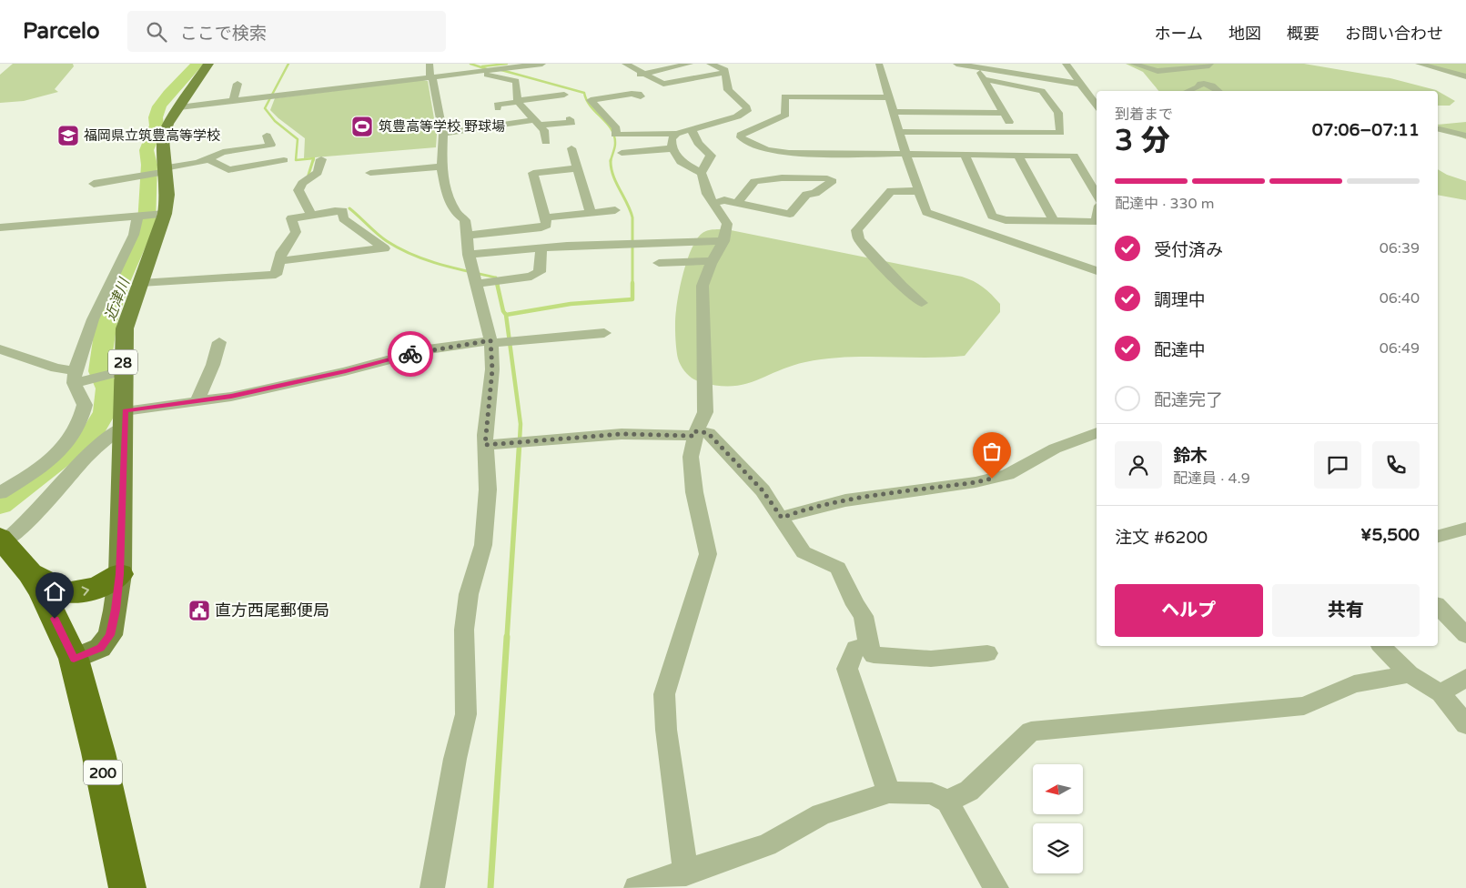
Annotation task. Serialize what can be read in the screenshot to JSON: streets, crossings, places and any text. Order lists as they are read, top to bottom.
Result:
{
  "streets": {
    "highway": ["200"],
    "main road": ["28"]
  },
  "crossings": [
    ["28", "200"]
  ],
  "water": ["近津川"],
  "places": {
    "sports": ["筑豊高等学校 野球場"],
    "school or university": ["福岡県立筑豊高等学校"],
    "public building": ["直方西尾郵便局"]
  },
  "north": "left",
  "page": {
    "header": "Parcelo",
    "search": "ここで検索",
    "nav": [
      "ホーム",
      "地図",
      "概要",
      "お問い合わせ"
    ],
    "heading": ["3 分", "到着まで", "07:06–07:11"],
    "panel": [
      "鈴木",
      "配達員 · 4.9",
      "注文 #6200",
      "¥5,500"
    ],
    "bar": "配達中 · 330 m",
    "list": [
      ["受付済み", "06:39"],
      ["調理中", "06:40"],
      ["配達中", "06:49"],
      "配達完了"
    ],
    "buttons": ["ヘルプ", "共有"]
  }
}
